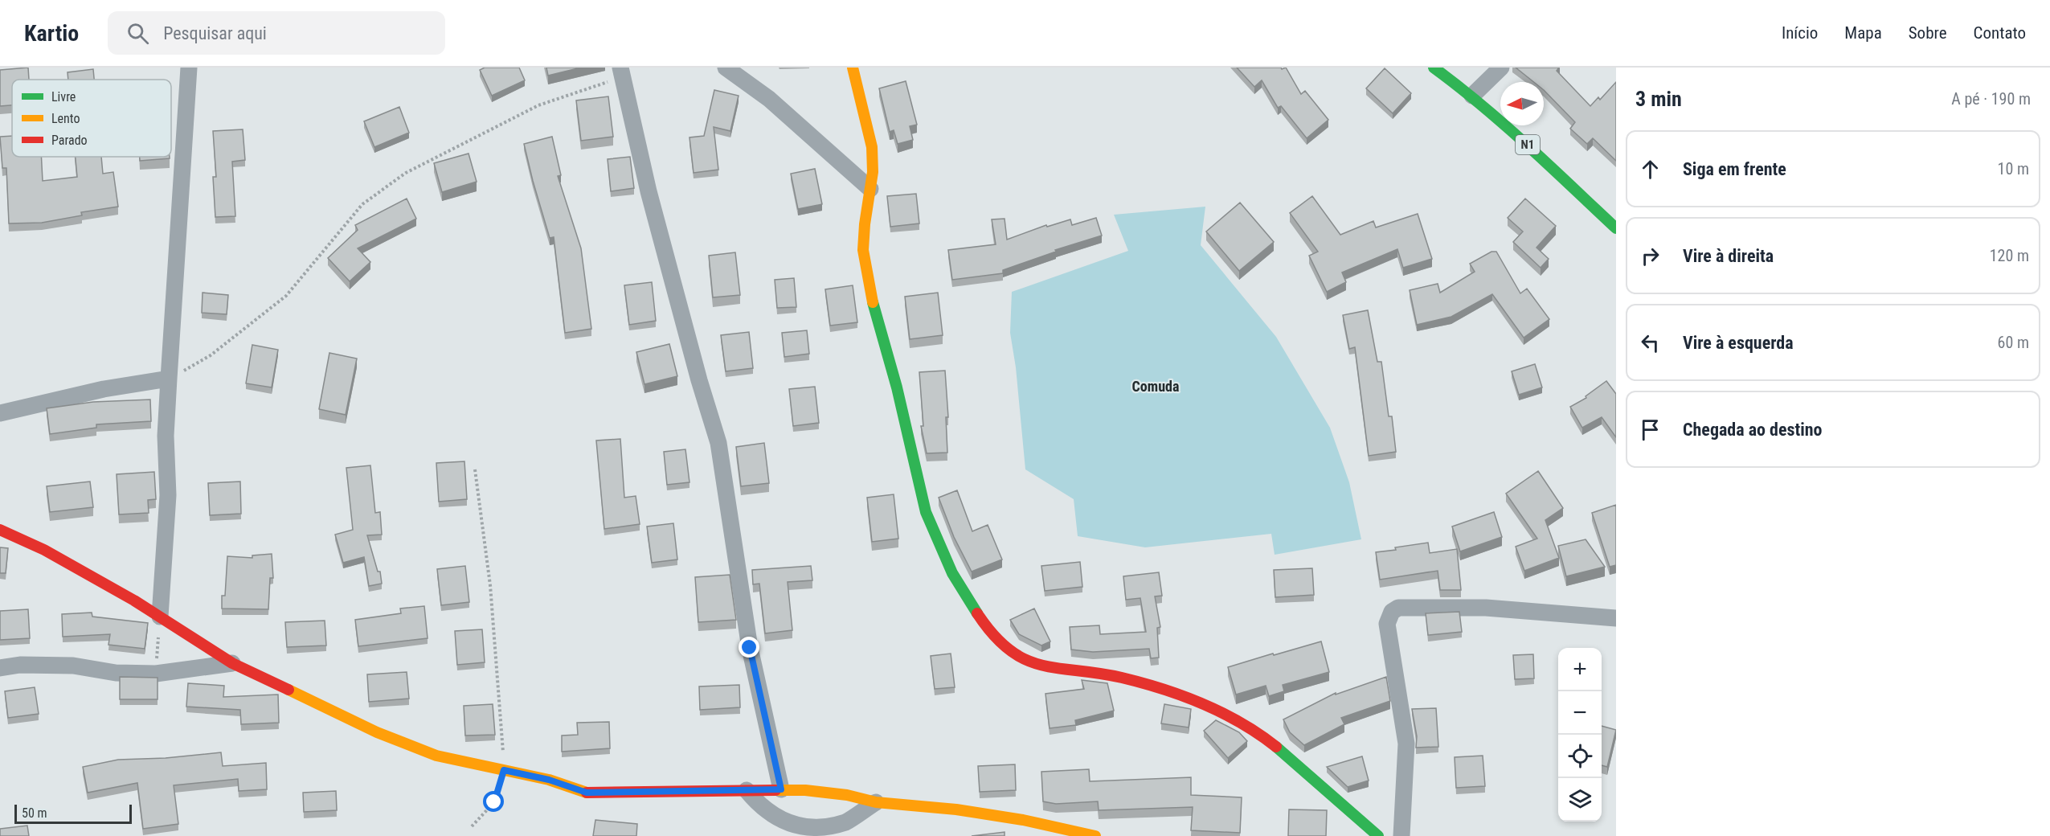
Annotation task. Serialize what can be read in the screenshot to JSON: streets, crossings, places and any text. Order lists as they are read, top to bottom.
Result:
{
  "streets": {
    "street": ["N1"]
  },
  "districts": ["Comuda"],
  "legend": ["Livre", "Lento", "Parado"],
  "scale_bar": "50 m",
  "north": "left",
  "page": {
    "header": "Kartio",
    "search": "Pesquisar aqui",
    "nav": [
      "Início",
      "Mapa",
      "Sobre",
      "Contato"
    ],
    "heading": ["3 min", "A pé · 190 m"],
    "list": [
      ["Siga em frente", "10 m"],
      ["Vire à direita", "120 m"],
      ["Vire à esquerda", "60 m"],
      "Chegada ao destino"
    ],
    "map_buttons": ["+", "−"],
    "scale": "50 m"
  }
}
